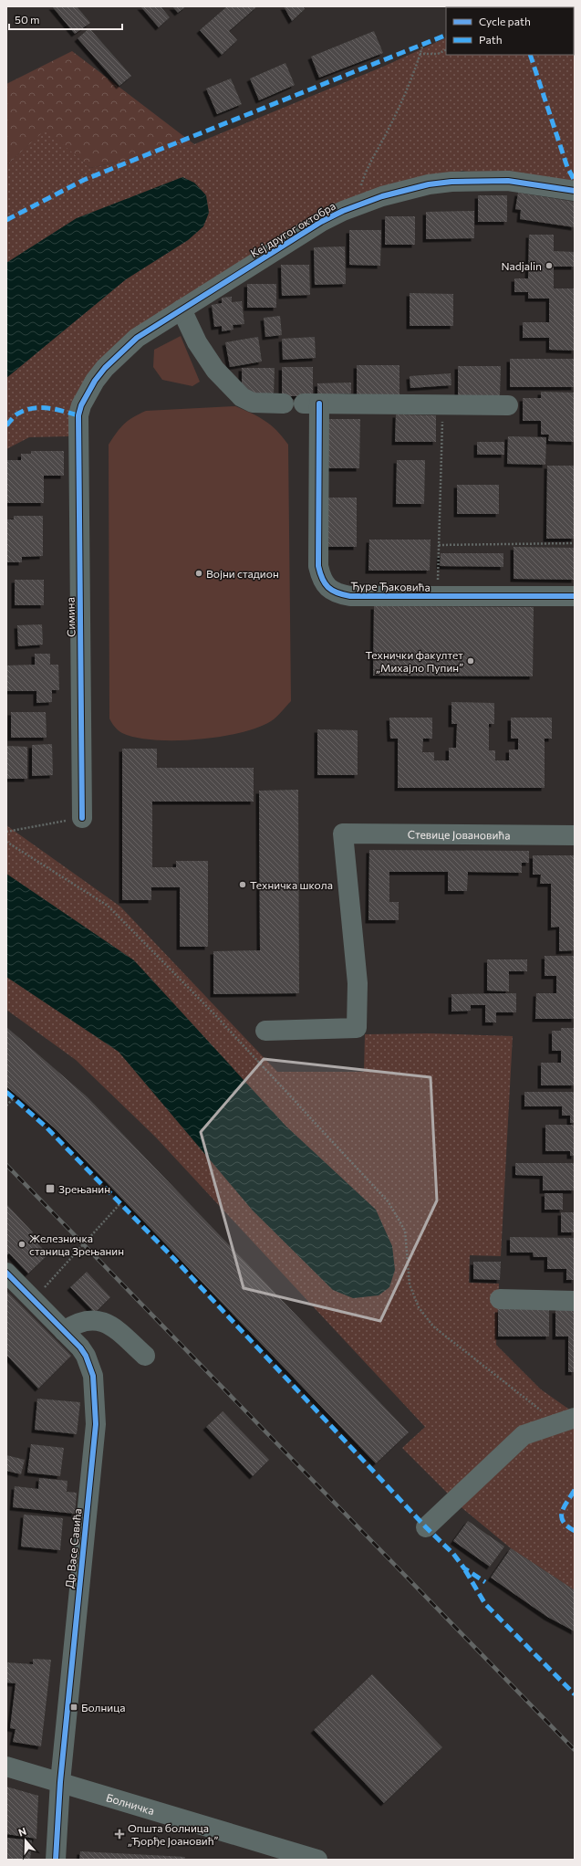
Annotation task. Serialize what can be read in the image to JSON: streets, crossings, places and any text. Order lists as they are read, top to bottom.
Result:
{
  "streets": {
    "street": [
      "Кеј другог октобра",
      "Ђуре Ђаковића",
      "Симина",
      "Стевице Јовановића",
      "Др Васе Савића",
      "Болничка"
    ]
  },
  "crossings": [
    ["Кеј другог октобра", "Симина"],
    ["Др Васе Савића", "Болничка"]
  ],
  "places": {
    "other": [
      "Nadjalin",
      "Војни стадион",
      "Технички факултет „Михајло Пупин”",
      "Техничка школа",
      "Железничка станица Зрењанин"
    ],
    "transit": ["Зрењанин", "Болница"],
    "health": ["Општа болница „Ђорђе Јоановић”"]
  },
  "legend": ["Cycle path", "Path"],
  "scale_bar": "50 m",
  "north": "top"
}
